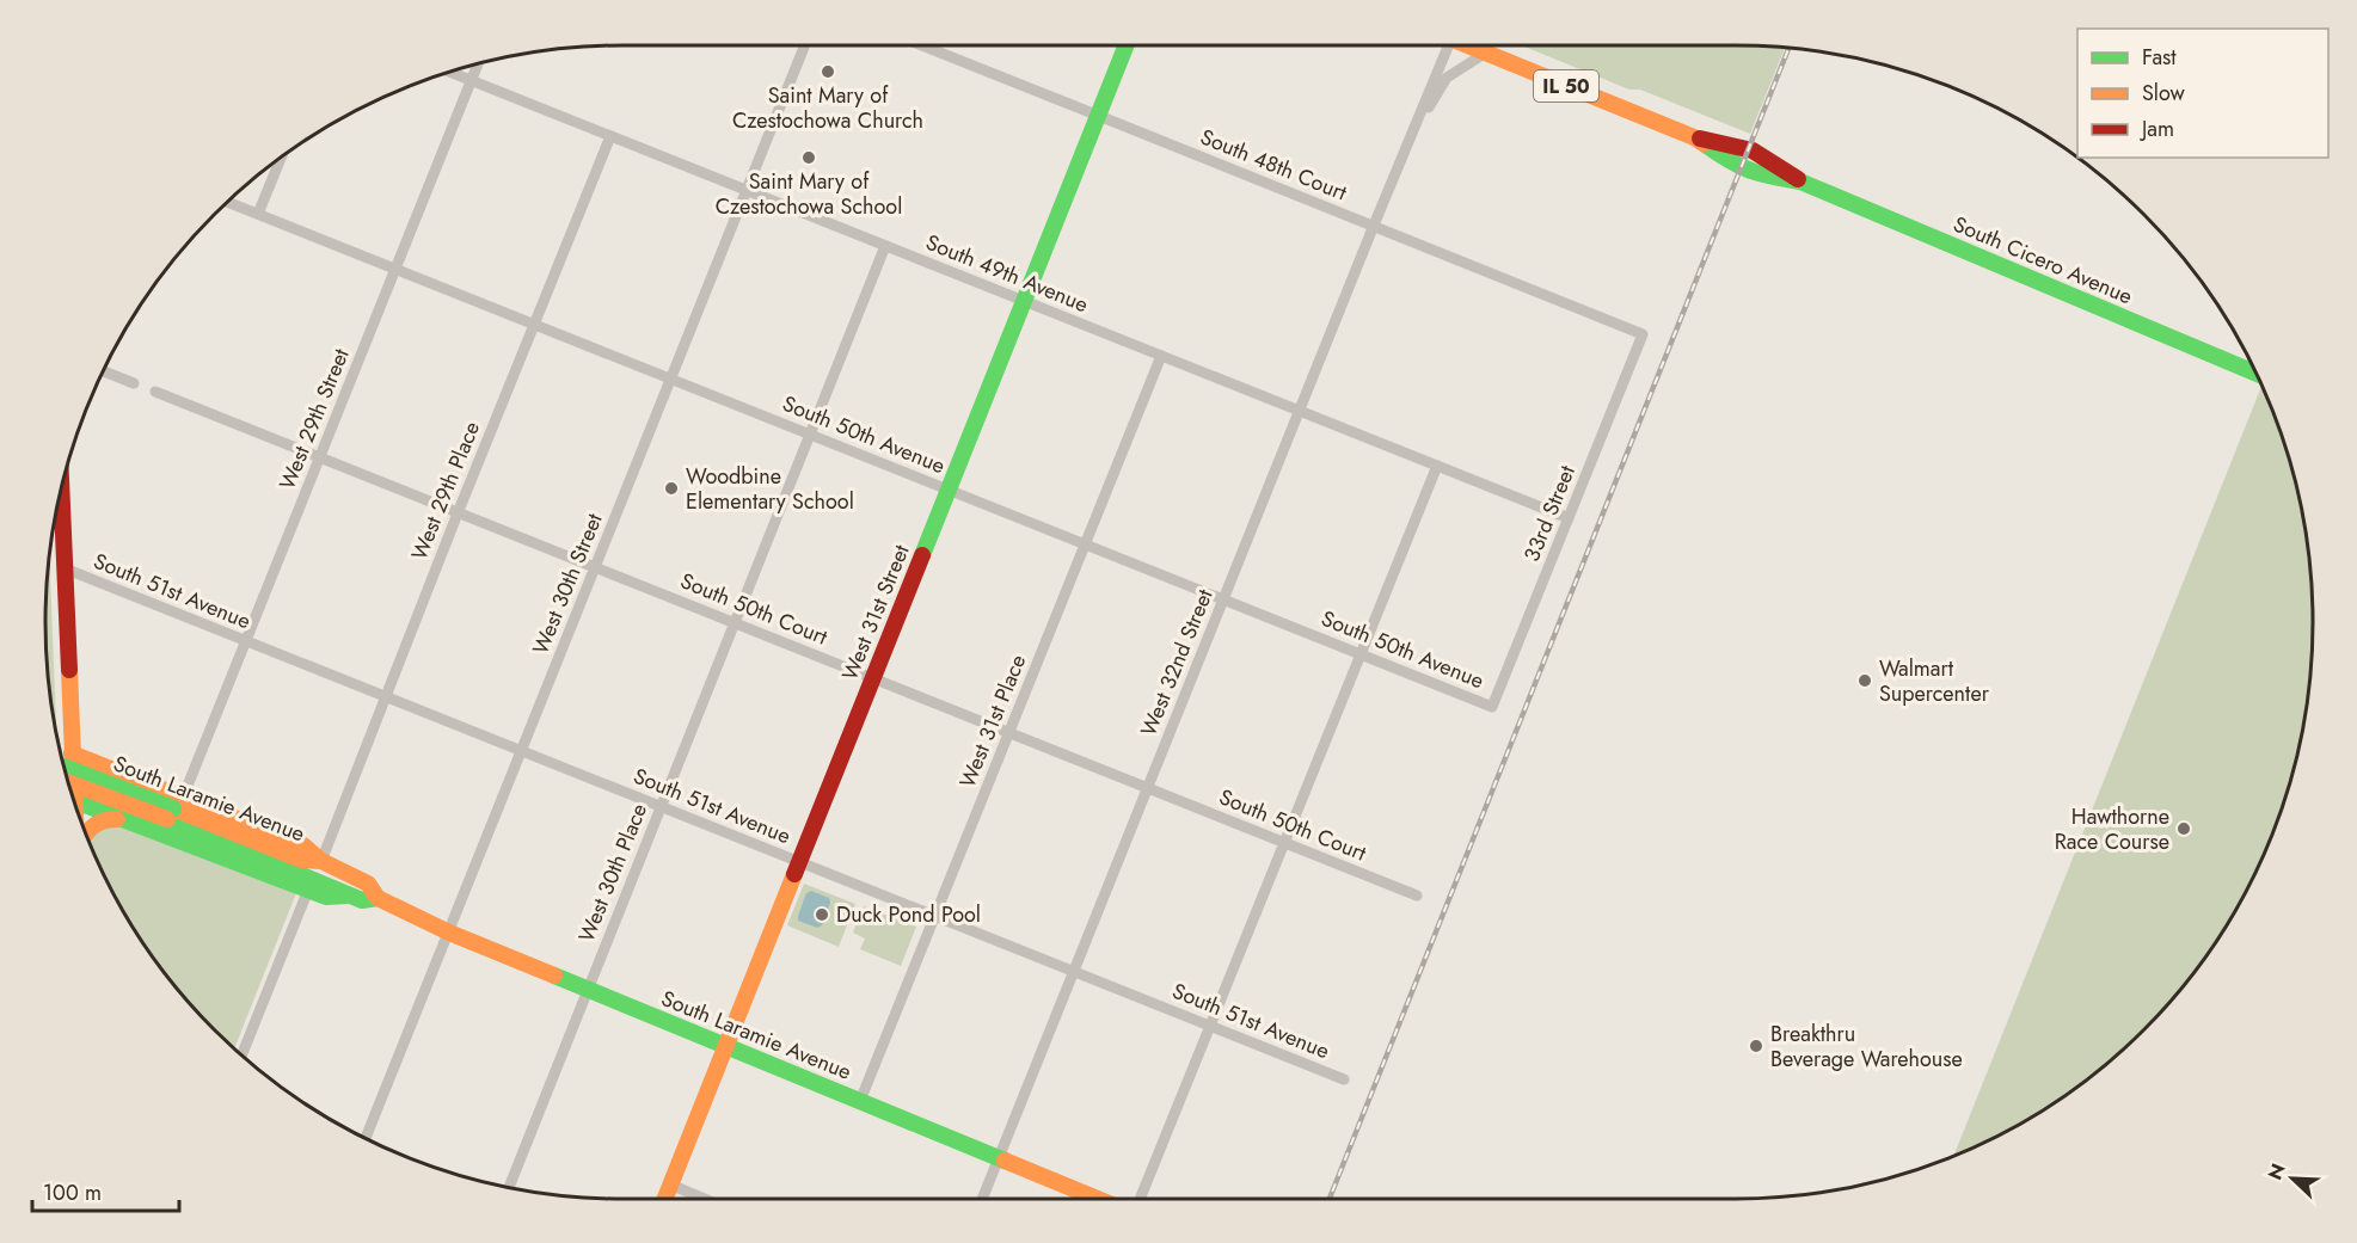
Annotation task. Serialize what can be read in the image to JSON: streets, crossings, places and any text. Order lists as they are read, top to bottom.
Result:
{
  "streets": {
    "main road": [
      "IL 50",
      "South Cicero Avenue",
      "West 31st Street",
      "South Laramie Avenue"
    ],
    "street": [
      "South 48th Court",
      "South 49th Avenue",
      "West 29th Street",
      "South 50th Avenue",
      "West 29th Place",
      "33rd Street",
      "West 30th Street",
      "South 51st Avenue",
      "South 50th Court",
      "West 32nd Street",
      "West 31st Place",
      "West 30th Place"
    ]
  },
  "crossings": [
    ["South 48th Court", "33rd Street"],
    ["South 48th Court", "West 31st Street"],
    ["South 48th Court", "West 32nd Street"],
    ["South Cicero Avenue", "West 32nd Street"],
    ["South 49th Avenue", "West 29th Street"],
    ["South 49th Avenue", "West 29th Place"],
    ["South 49th Avenue", "33rd Street"],
    ["South 49th Avenue", "West 30th Street"],
    ["South 49th Avenue", "West 31st Street"],
    ["South 49th Avenue", "West 32nd Street"],
    ["South 49th Avenue", "West 31st Place"],
    ["South 49th Avenue", "West 30th Place"],
    ["West 29th Street", "South 50th Avenue"],
    ["West 29th Street", "South 51st Avenue"],
    ["West 29th Street", "South 50th Court"],
    ["West 29th Street", "South Laramie Avenue"],
    ["South 50th Avenue", "West 29th Place"],
    ["South 50th Avenue", "33rd Street"],
    ["South 50th Avenue", "West 30th Street"],
    ["South 50th Avenue", "West 31st Street"],
    ["South 50th Avenue", "West 32nd Street"],
    ["South 50th Avenue", "West 31st Place"],
    ["South 50th Avenue", "West 30th Place"],
    ["West 29th Place", "South 51st Avenue"],
    ["West 29th Place", "South 50th Court"],
    ["West 29th Place", "South Laramie Avenue"],
    ["West 30th Street", "South 51st Avenue"],
    ["West 30th Street", "South 50th Court"],
    ["West 30th Street", "South Laramie Avenue"],
    ["South 51st Avenue", "West 31st Street"],
    ["South 51st Avenue", "West 32nd Street"],
    ["South 51st Avenue", "West 31st Place"],
    ["South 51st Avenue", "West 30th Place"],
    ["South 50th Court", "West 31st Street"],
    ["South 50th Court", "West 32nd Street"],
    ["South 50th Court", "West 31st Place"],
    ["South 50th Court", "West 30th Place"],
    ["West 31st Street", "South Laramie Avenue"],
    ["West 32nd Street", "South Laramie Avenue"],
    ["West 31st Place", "South Laramie Avenue"],
    ["South Laramie Avenue", "West 30th Place"]
  ],
  "places": [
    "Saint Mary of Czestochowa Church",
    "Saint Mary of Czestochowa School",
    "Woodbine Elementary School",
    "Walmart Supercenter",
    "Hawthorne Race Course",
    "Duck Pond Pool",
    "Breakthru Beverage Warehouse"
  ],
  "legend": ["Fast", "Slow", "Jam"],
  "scale_bar": "100 m",
  "north": "top left"
}
